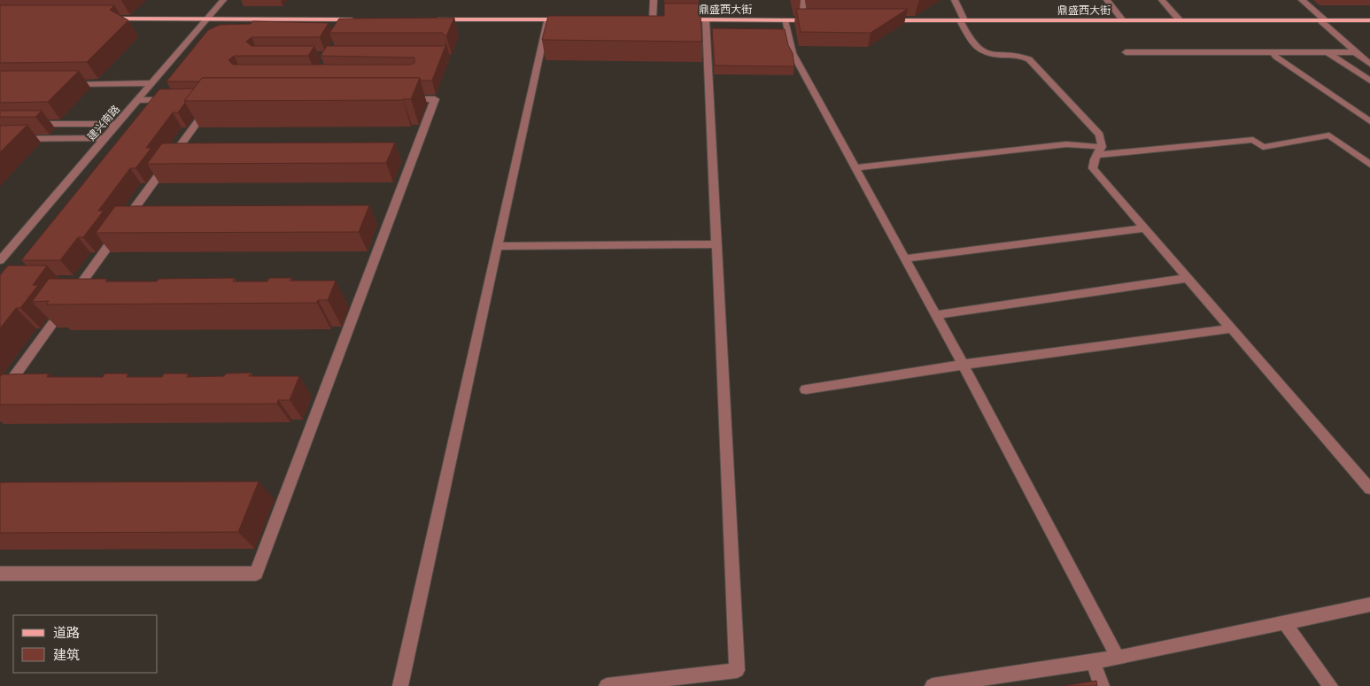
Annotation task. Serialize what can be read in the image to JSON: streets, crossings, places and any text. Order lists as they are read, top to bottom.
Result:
{
  "streets": {
    "main road": ["鼎盛西大街"],
    "street": ["建兴南路"]
  },
  "legend": ["道路", "建筑"]
}
